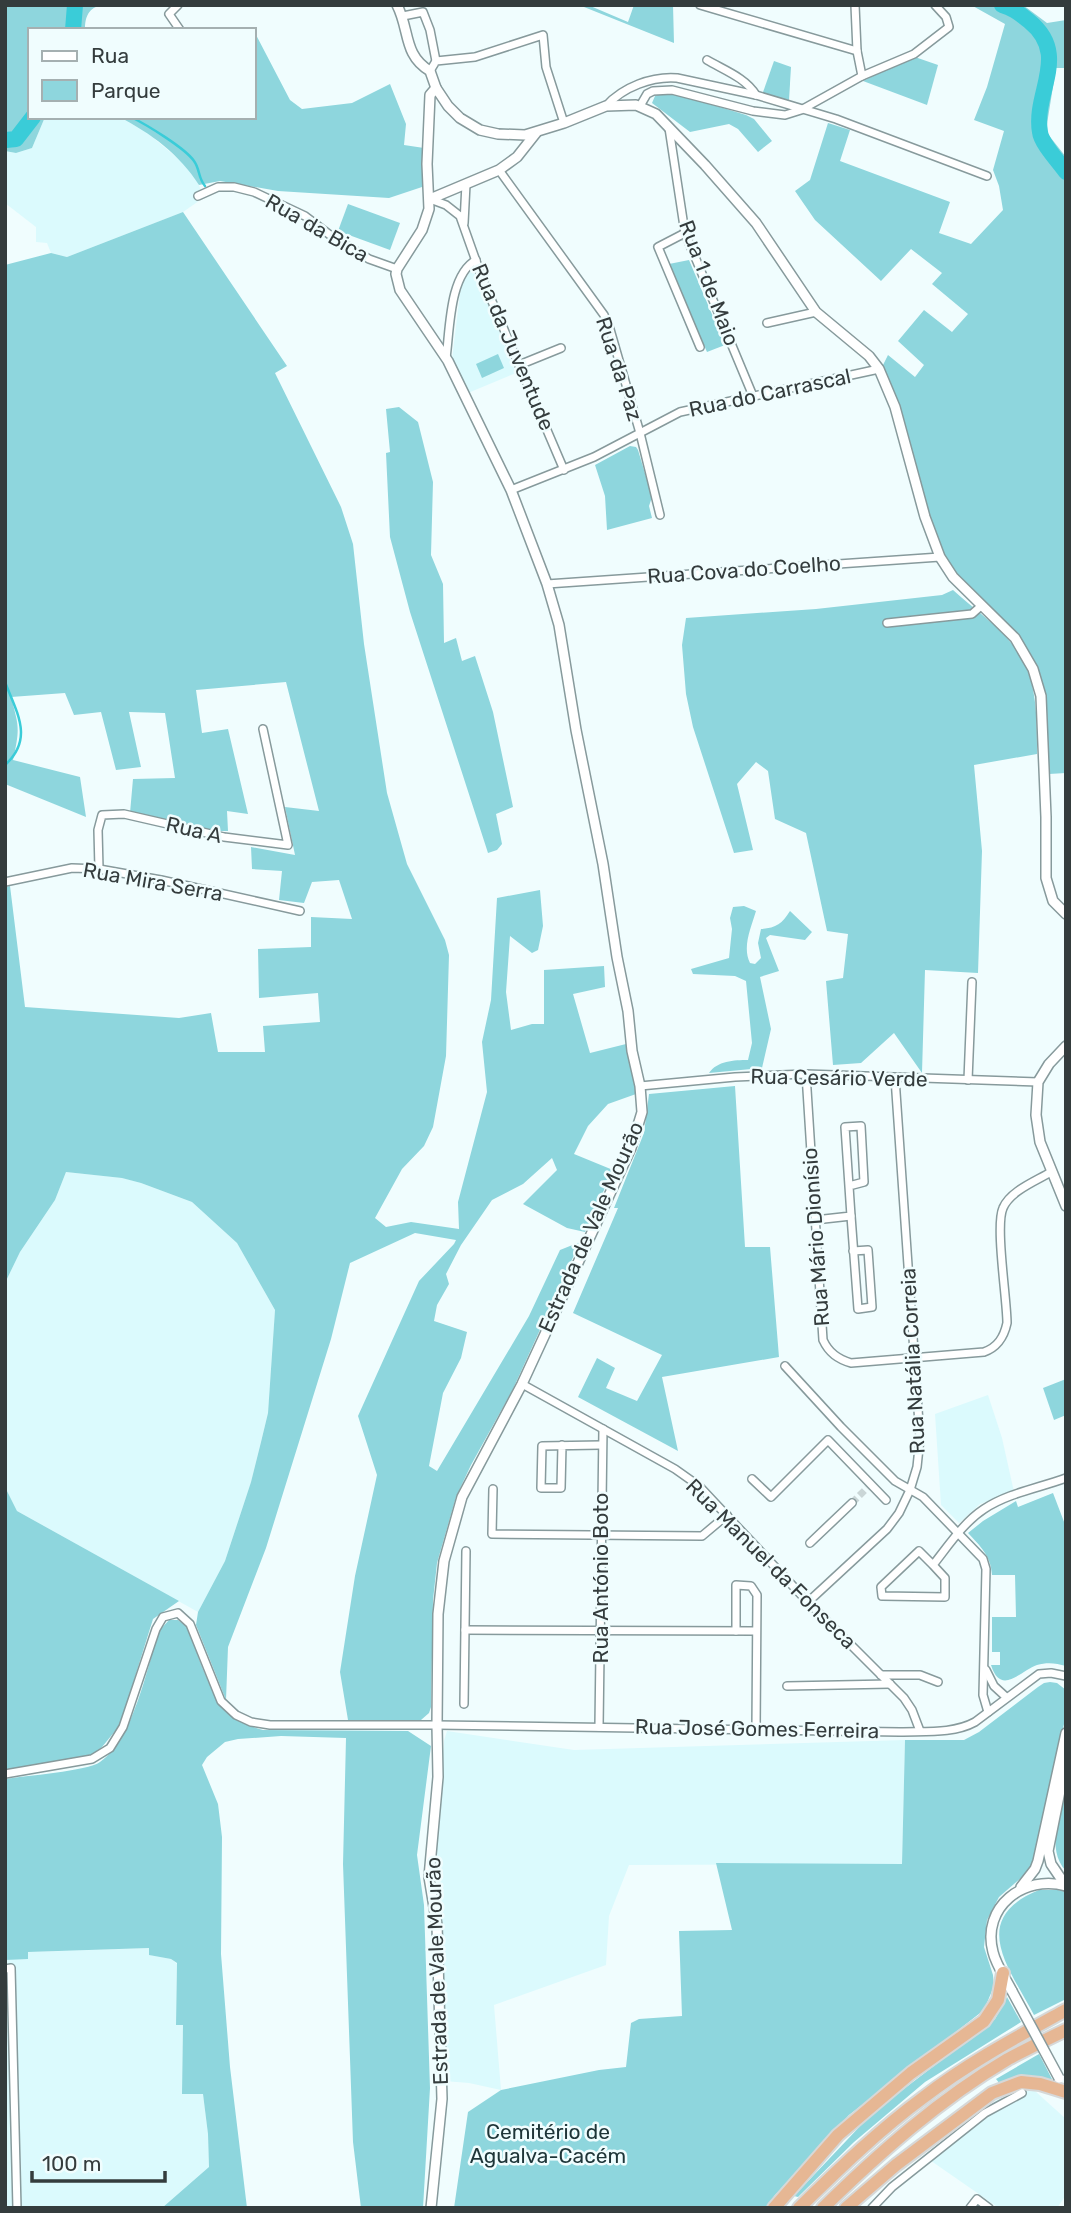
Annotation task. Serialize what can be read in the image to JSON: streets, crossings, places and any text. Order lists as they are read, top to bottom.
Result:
{
  "streets": {
    "street": [
      "Rua da Bica",
      "Rua 1 de Maio",
      "Rua da Juventude",
      "Rua da Paz",
      "Rua do Carrascal",
      "Rua Cova do Coelho",
      "Rua A",
      "Rua Mira Serra",
      "Rua Cesário Verde",
      "Estrada de Vale Mourão",
      "Rua Mário Dionísio",
      "Rua Natália Correia",
      "Rua Manuel da Fonseca",
      "Rua António Boto",
      "Rua José Gomes Ferreira"
    ]
  },
  "crossings": [
    ["Rua da Bica", "Estrada de Vale Mourão"],
    ["Rua 1 de Maio", "Rua do Carrascal"],
    ["Rua da Juventude", "Rua do Carrascal"],
    ["Rua da Paz", "Rua do Carrascal"],
    ["Rua do Carrascal", "Estrada de Vale Mourão"],
    ["Rua Cova do Coelho", "Estrada de Vale Mourão"],
    ["Rua A", "Rua Mira Serra"],
    ["Rua Cesário Verde", "Estrada de Vale Mourão"],
    ["Rua Cesário Verde", "Rua Mário Dionísio"],
    ["Rua Cesário Verde", "Rua Natália Correia"],
    ["Estrada de Vale Mourão", "Rua Manuel da Fonseca"],
    ["Estrada de Vale Mourão", "Rua José Gomes Ferreira"],
    ["Rua Mário Dionísio", "Rua Natália Correia"],
    ["Rua Natália Correia", "Rua Manuel da Fonseca"],
    ["Rua Manuel da Fonseca", "Rua António Boto"],
    ["Rua Manuel da Fonseca", "Rua José Gomes Ferreira"],
    ["Rua António Boto", "Rua José Gomes Ferreira"]
  ],
  "parks": ["Cemitério de Agualva-Cacém"],
  "legend": ["Rua", "Parque"],
  "scale_bar": "100 m"
}
